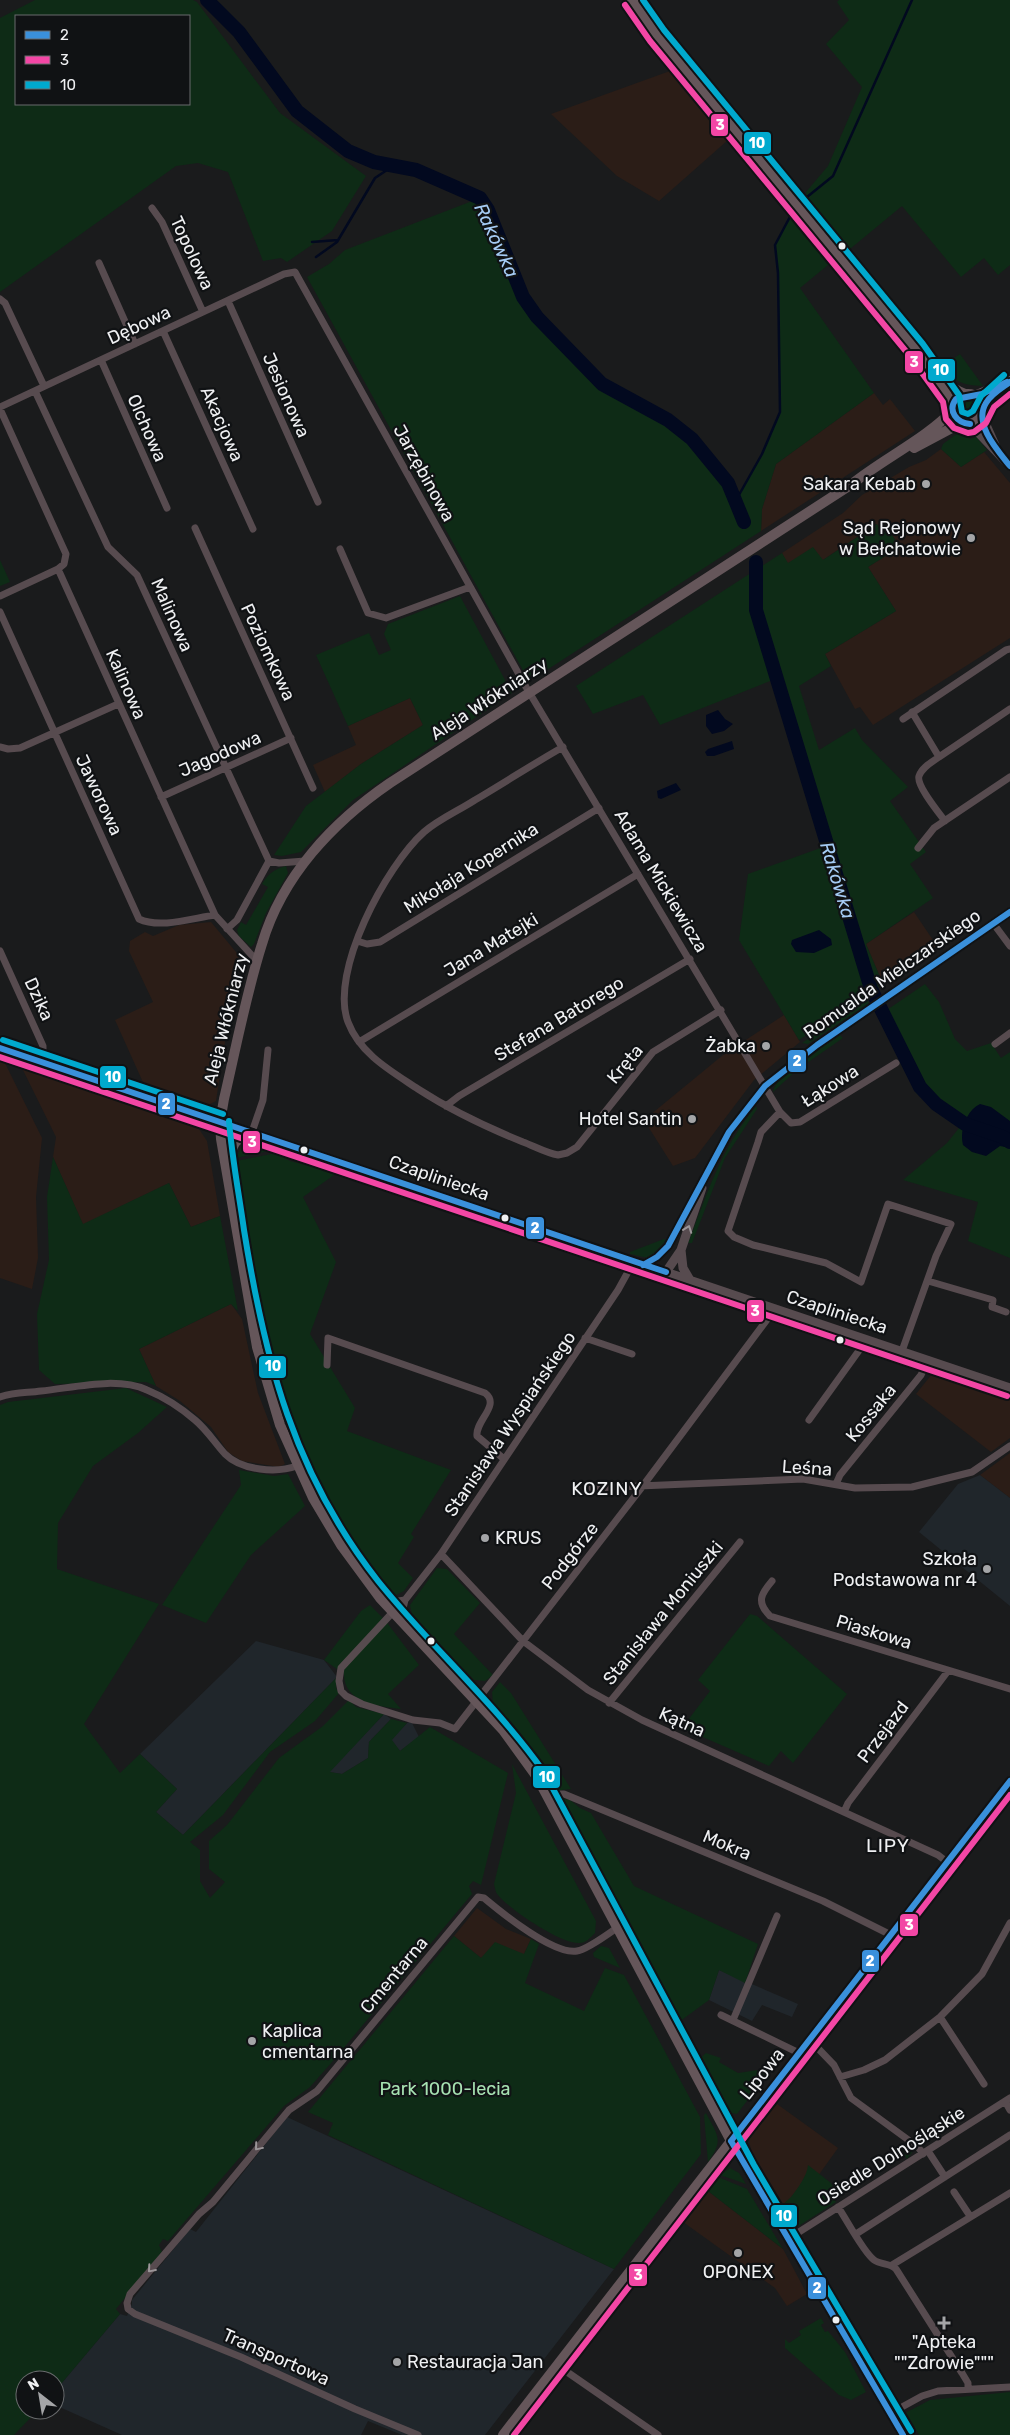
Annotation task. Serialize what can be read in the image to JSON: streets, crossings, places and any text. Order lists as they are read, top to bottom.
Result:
{
  "streets": {
    "main road": ["Aleja Włókniarzy", "Czapliniecka", "Lipowa"],
    "street": [
      "Topolowa",
      "Dębowa",
      "Jesionowa",
      "Akacjowa",
      "Olchowa",
      "Jarzębinowa",
      "Malinowa",
      "Poziomkowa",
      "Kalinowa",
      "Jagodowa",
      "Jaworowa",
      "Mikołaja Kopernika",
      "Adama Mickiewicza",
      "Jana Matejki",
      "Romualda Mielczarskiego",
      "Dzika",
      "Stefana Batorego",
      "Kręta",
      "Łąkowa",
      "Kossaka",
      "Stanisława Wyspiańskiego",
      "Leśna",
      "Podgórze",
      "Stanisława Moniuszki",
      "Piaskowa",
      "Kątna",
      "Przejazd",
      "Mokra",
      "Cmentarna",
      "Osiedle Dolnośląskie",
      "Transportowa"
    ]
  },
  "crossings": [
    ["Topolowa", "Dębowa"],
    ["Dębowa", "Jesionowa"],
    ["Dębowa", "Akacjowa"],
    ["Dębowa", "Olchowa"],
    ["Dębowa", "Jarzębinowa"],
    ["Dębowa", "Malinowa"],
    ["Jarzębinowa", "Aleja Włókniarzy"],
    ["Jarzębinowa", "Adama Mickiewicza"],
    ["Malinowa", "Jagodowa"],
    ["Poziomkowa", "Jagodowa"],
    ["Kalinowa", "Aleja Włókniarzy"],
    ["Kalinowa", "Jagodowa"],
    ["Kalinowa", "Jaworowa"],
    ["Aleja Włókniarzy", "Adama Mickiewicza"],
    ["Aleja Włókniarzy", "Czapliniecka"],
    ["Aleja Włókniarzy", "Podgórze"],
    ["Aleja Włókniarzy", "Mokra"],
    ["Aleja Włókniarzy", "Cmentarna"],
    ["Aleja Włókniarzy", "Lipowa"],
    ["Mikołaja Kopernika", "Adama Mickiewicza"],
    ["Adama Mickiewicza", "Jana Matejki"],
    ["Adama Mickiewicza", "Romualda Mielczarskiego"],
    ["Adama Mickiewicza", "Stefana Batorego"],
    ["Adama Mickiewicza", "Kręta"],
    ["Adama Mickiewicza", "Łąkowa"],
    ["Romualda Mielczarskiego", "Łąkowa"],
    ["Romualda Mielczarskiego", "Czapliniecka"],
    ["Romualda Mielczarskiego", "Stanisława Wyspiańskiego"],
    ["Dzika", "Czapliniecka"],
    ["Stefana Batorego", "Kręta"],
    ["Czapliniecka", "Kossaka"],
    ["Czapliniecka", "Stanisława Wyspiańskiego"],
    ["Czapliniecka", "Podgórze"],
    ["Kossaka", "Leśna"],
    ["Stanisława Wyspiańskiego", "Kątna"],
    ["Leśna", "Podgórze"],
    ["Podgórze", "Kątna"],
    ["Stanisława Moniuszki", "Kątna"],
    ["Piaskowa", "Przejazd"],
    ["Kątna", "Przejazd"],
    ["Kątna", "Lipowa"],
    ["Mokra", "Lipowa"],
    ["Cmentarna", "Transportowa"]
  ],
  "one_way": ["Cmentarna"],
  "districts": ["KOZINY", "LIPY"],
  "water": ["Rakówka"],
  "parks": ["Park 1000-lecia"],
  "places": {
    "other": [
      "Sakara Kebab",
      "Sąd Rejonowy w Bełchatowie",
      "Żabka",
      "Hotel Santin",
      "KRUS",
      "Szkoła Podstawowa nr 4",
      "Kaplica cmentarna",
      "OPONEX",
      "Restauracja Jan"
    ],
    "health": ["\"Apteka \"\"Zdrowie\"\"\""]
  },
  "lines": ["transit line 10", "transit line 3", "transit line 2"],
  "legend": ["2", "3", "10"],
  "north": "top left"
}
